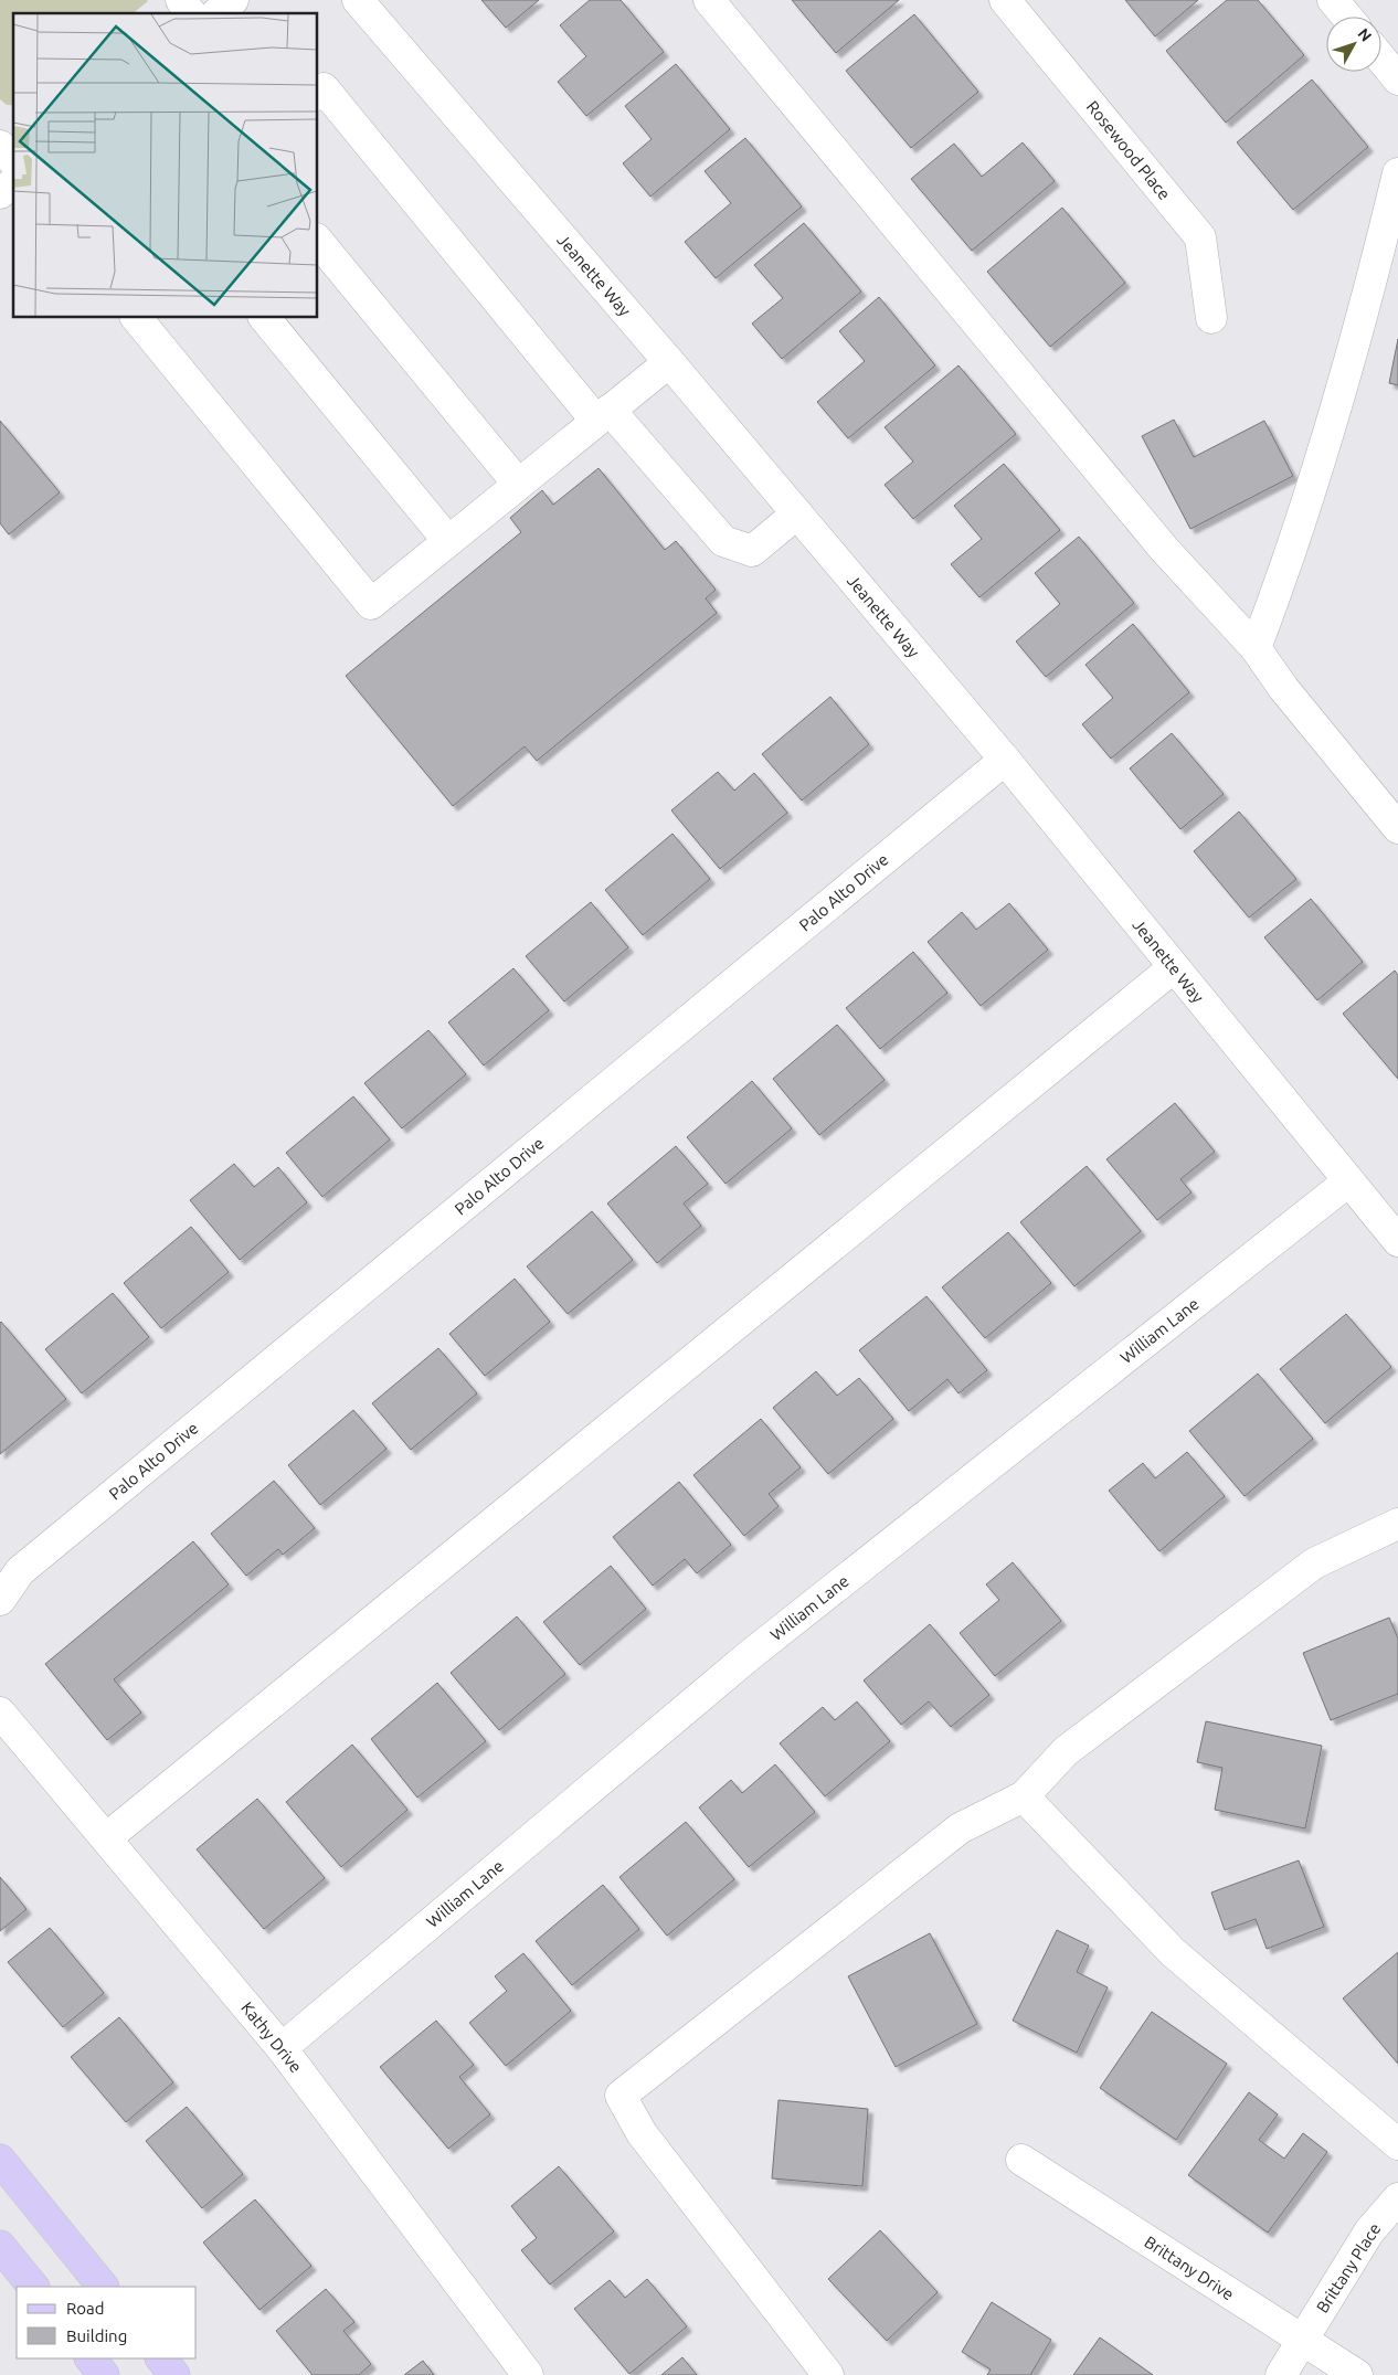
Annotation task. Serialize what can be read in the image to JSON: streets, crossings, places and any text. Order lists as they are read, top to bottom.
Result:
{
  "streets": {
    "street": [
      "Rosewood Place",
      "Jeanette Way",
      "Palo Alto Drive",
      "William Lane",
      "Kathy Drive",
      "Brittany Drive",
      "Brittany Place"
    ]
  },
  "crossings": [
    ["Jeanette Way", "Palo Alto Drive"],
    ["Jeanette Way", "William Lane"],
    ["William Lane", "Kathy Drive"],
    ["Brittany Drive", "Brittany Place"]
  ],
  "legend": ["Road", "Building"],
  "north": "top right"
}
